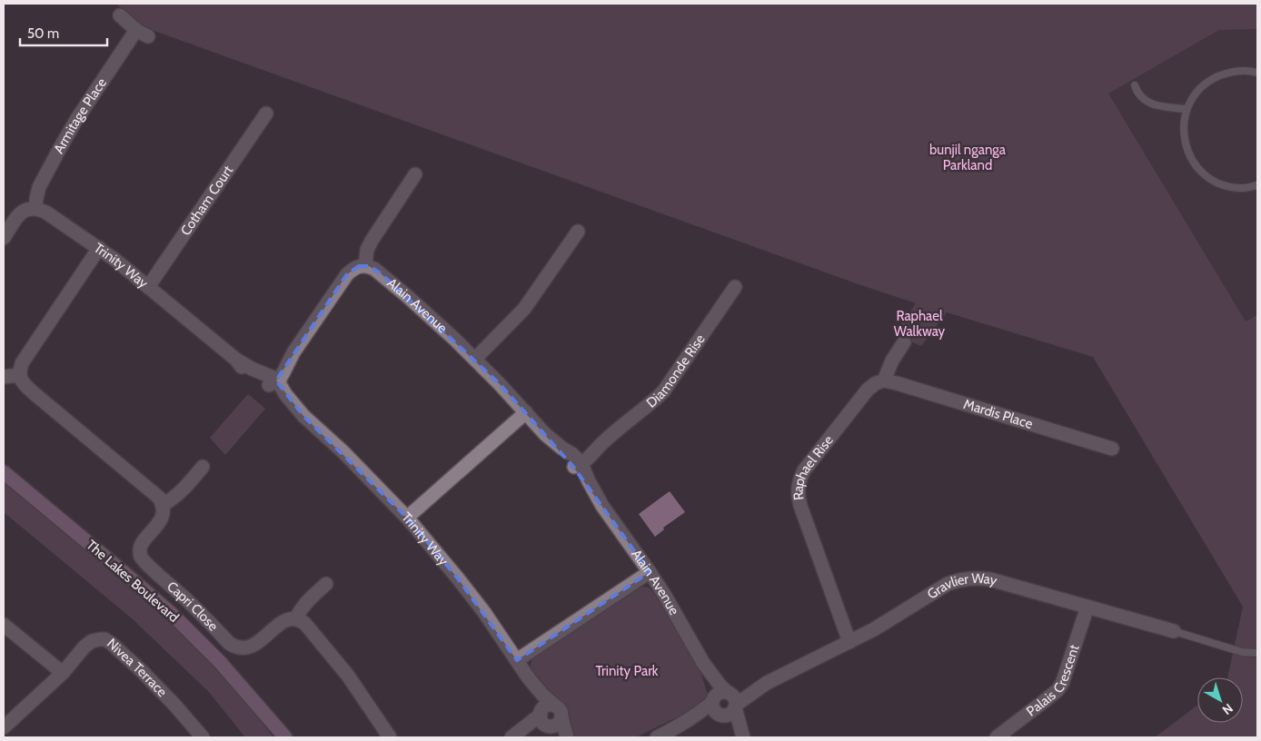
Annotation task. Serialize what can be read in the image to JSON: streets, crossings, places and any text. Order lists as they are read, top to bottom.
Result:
{
  "streets": {
    "street": [
      "Armitage Place",
      "Cotham Court",
      "Trinity Way",
      "Alain Avenue",
      "Diamonde Rise",
      "Mardis Place",
      "Raphael Rise",
      "The Lakes Boulevard",
      "Gravlier Way",
      "Capri Close",
      "Nivea Terrace",
      "Palais Crescent"
    ]
  },
  "crossings": [
    ["Armitage Place", "Trinity Way"],
    ["Cotham Court", "Trinity Way"],
    ["Alain Avenue", "Diamonde Rise"],
    ["Alain Avenue", "Gravlier Way"],
    ["Mardis Place", "Raphael Rise"],
    ["Raphael Rise", "Gravlier Way"],
    ["Gravlier Way", "Palais Crescent"]
  ],
  "parks": ["bunjil nganga Parkland", "Raphael Walkway", "Trinity Park"],
  "scale_bar": "50 m",
  "north": "bottom right"
}
